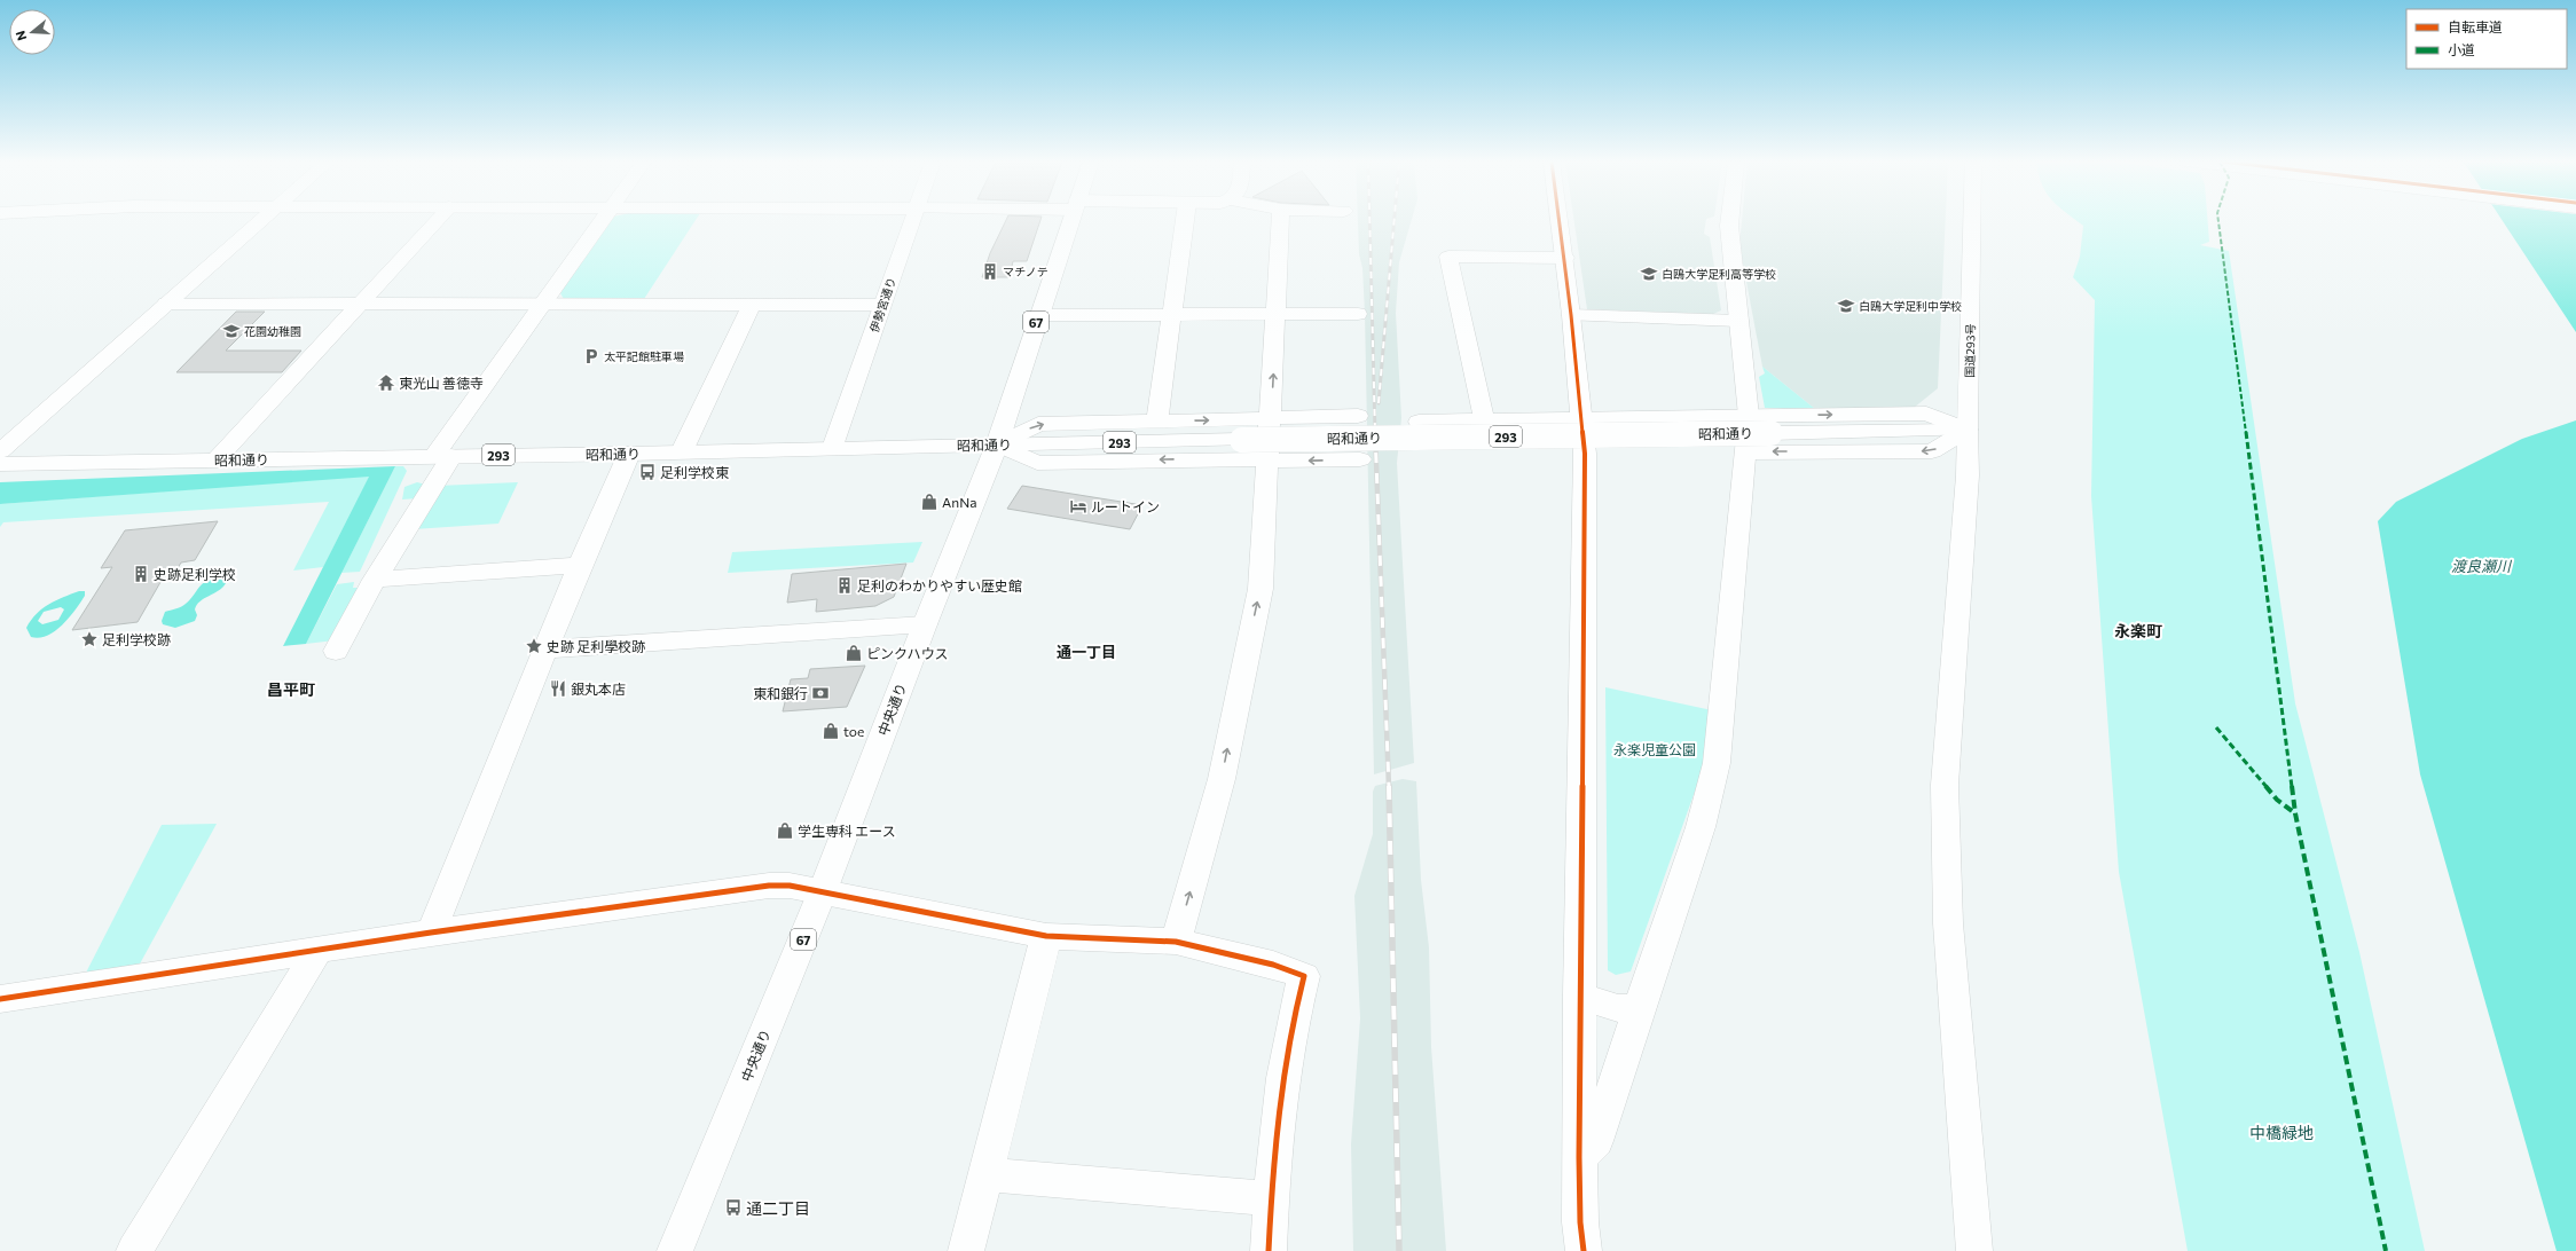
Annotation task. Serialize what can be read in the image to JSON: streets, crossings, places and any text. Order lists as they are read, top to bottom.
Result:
{
  "streets": {
    "main road": [
      "伊勢宮通り",
      "67",
      "国道293号",
      "昭和通り",
      "293",
      "中央通り"
    ]
  },
  "crossings": [
    ["伊勢宮通り", "昭和通り"],
    ["国道293号", "昭和通り"],
    ["昭和通り", "中央通り"]
  ],
  "districts": ["永楽町", "通一丁目", "昌平町"],
  "water": ["渡良瀬川"],
  "parks": ["永楽児童公園", "中橋緑地"],
  "places": {
    "building": ["マチノテ", "史跡足利学校", "足利のわかりやすい歴史館"],
    "school or university": ["白鴎大学足利高等学校", "白鴎大学足利中学校", "花園幼稚園"],
    "parking": ["太平記館駐車場"],
    "temple": ["東光山 善徳寺"],
    "bus stop": ["足利学校東", "通二丁目"],
    "shop": [
      "AnNa",
      "ピンクハウス",
      "toe",
      "学生専科 エース"
    ],
    "hotel": ["ルートイン"],
    "place": ["足利学校跡", "史跡 足利學校跡"],
    "restaurant": ["銀丸本店"],
    "bank": ["東和銀行"]
  },
  "legend": ["自転車道", "小道"],
  "north": "left"
}
